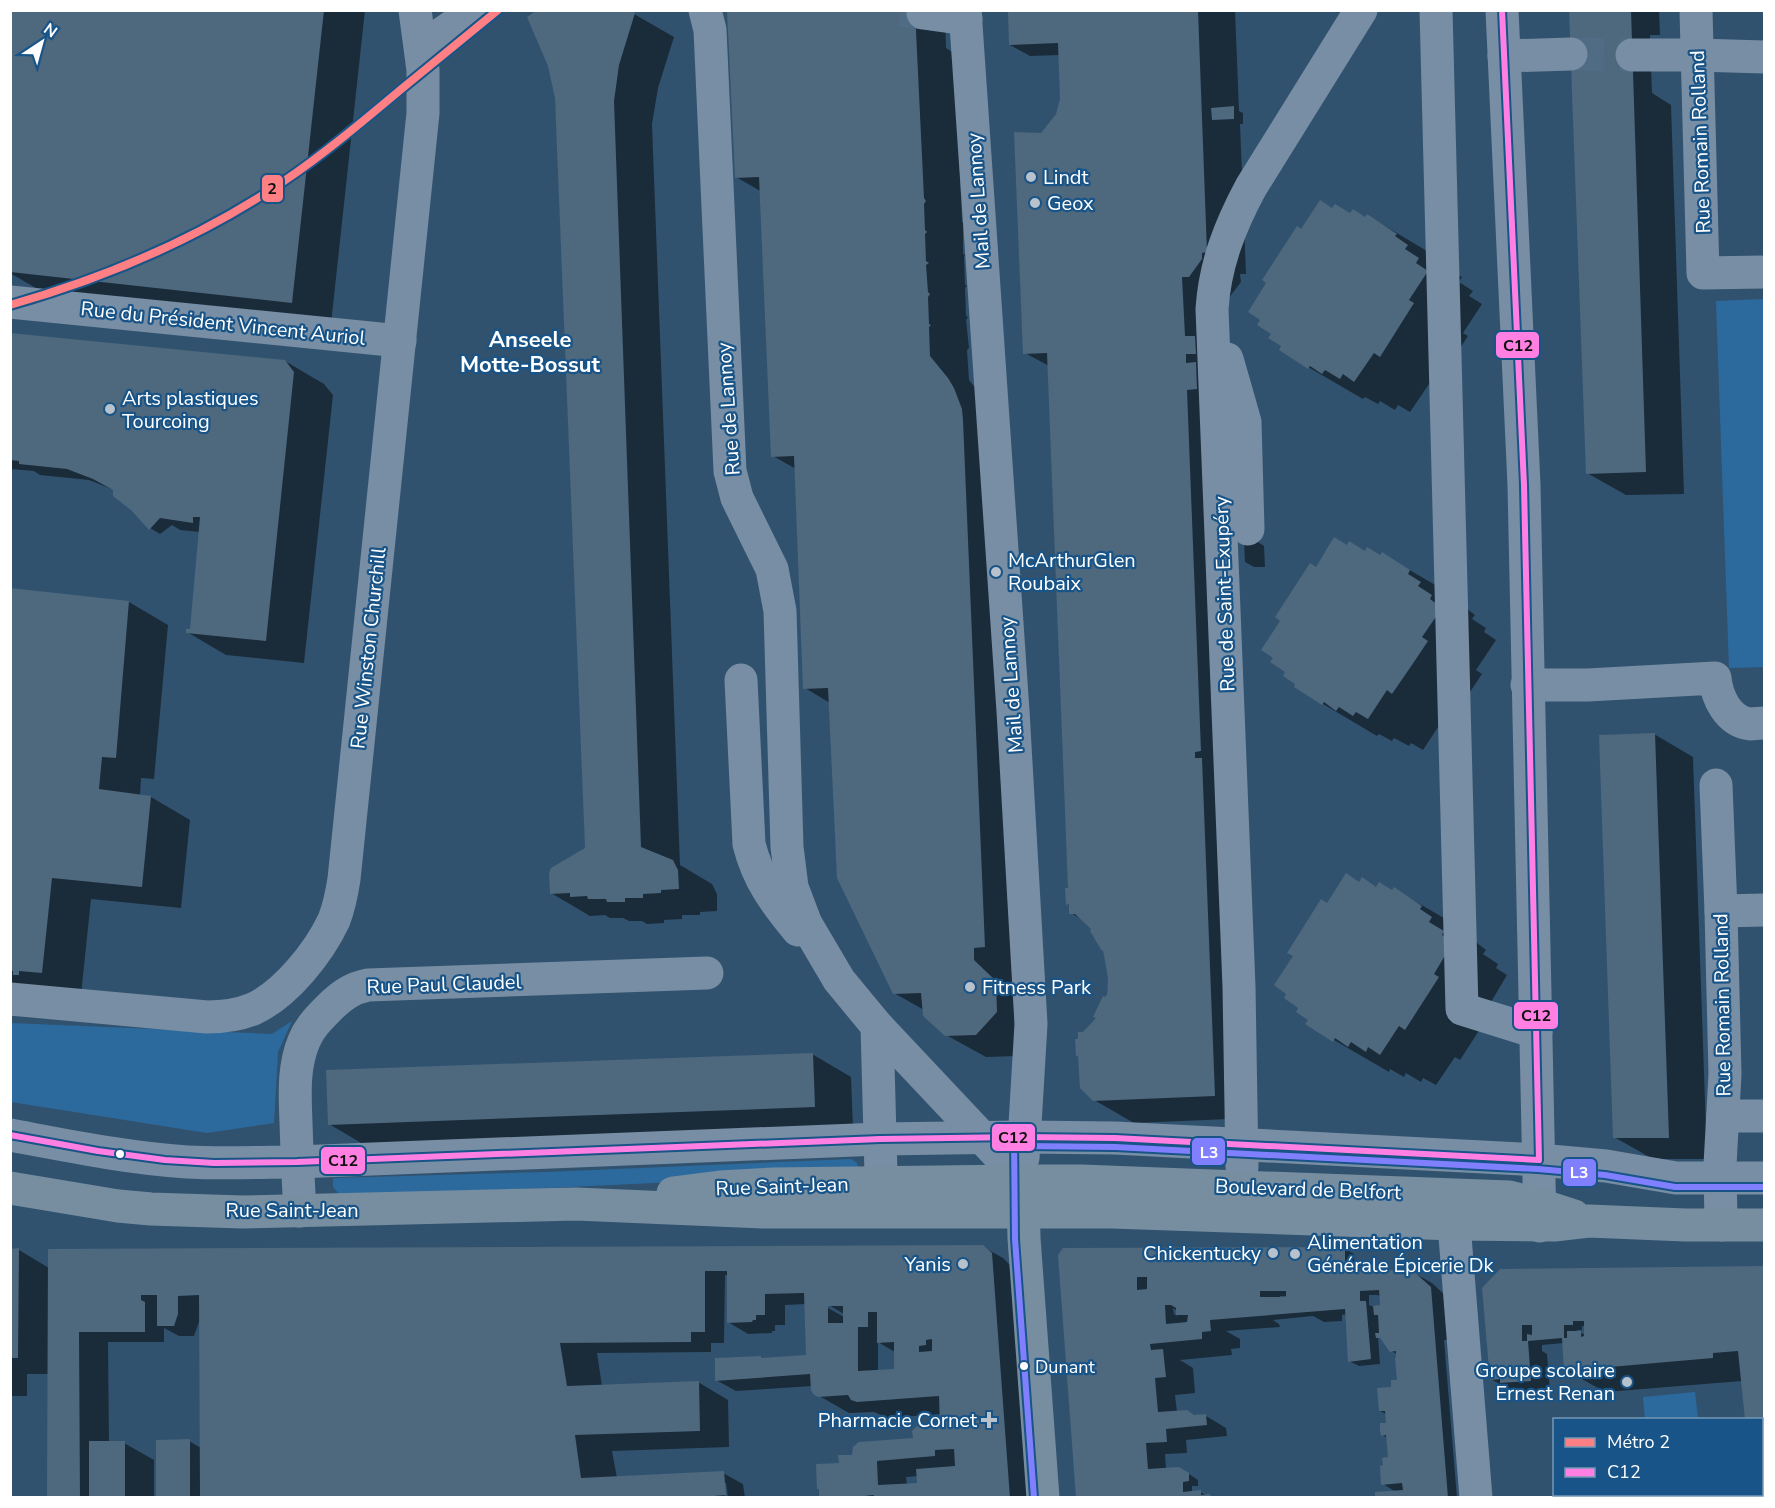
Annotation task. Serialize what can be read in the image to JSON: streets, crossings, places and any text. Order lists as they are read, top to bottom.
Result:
{
  "streets": {
    "main road": ["Rue Saint-Jean", "Boulevard de Belfort"],
    "street": [
      "Rue Romain Rolland",
      "Mail de Lannoy",
      "Rue du Président Vincent Auriol",
      "Rue de Lannoy",
      "Rue de Saint-Exupéry",
      "Rue Winston Churchill",
      "Rue Paul Claudel"
    ]
  },
  "crossings": [
    ["Rue Romain Rolland", "Boulevard de Belfort"],
    ["Mail de Lannoy", "Boulevard de Belfort"],
    ["Rue du Président Vincent Auriol", "Rue Winston Churchill"],
    ["Rue de Lannoy", "Rue Saint-Jean"],
    ["Rue de Lannoy", "Boulevard de Belfort"],
    ["Rue de Saint-Exupéry", "Boulevard de Belfort"],
    ["Rue Paul Claudel", "Rue Saint-Jean"],
    ["Rue Saint-Jean", "Boulevard de Belfort"]
  ],
  "districts": ["Anseele Motte-Bossut"],
  "places": {
    "other": [
      "Lindt",
      "Geox",
      "Arts plastiques Tourcoing",
      "McArthurGlen Roubaix",
      "Fitness Park",
      "Chickentucky",
      "Alimentation Générale Épicerie Dk",
      "Yanis",
      "Dunant",
      "Groupe scolaire Ernest Renan"
    ],
    "health": ["Pharmacie Cornet"]
  },
  "lines": ["metro line 2", "transit line C12", "transit line L3"],
  "legend": ["Métro 2", "C12"],
  "north": "top right"
}
